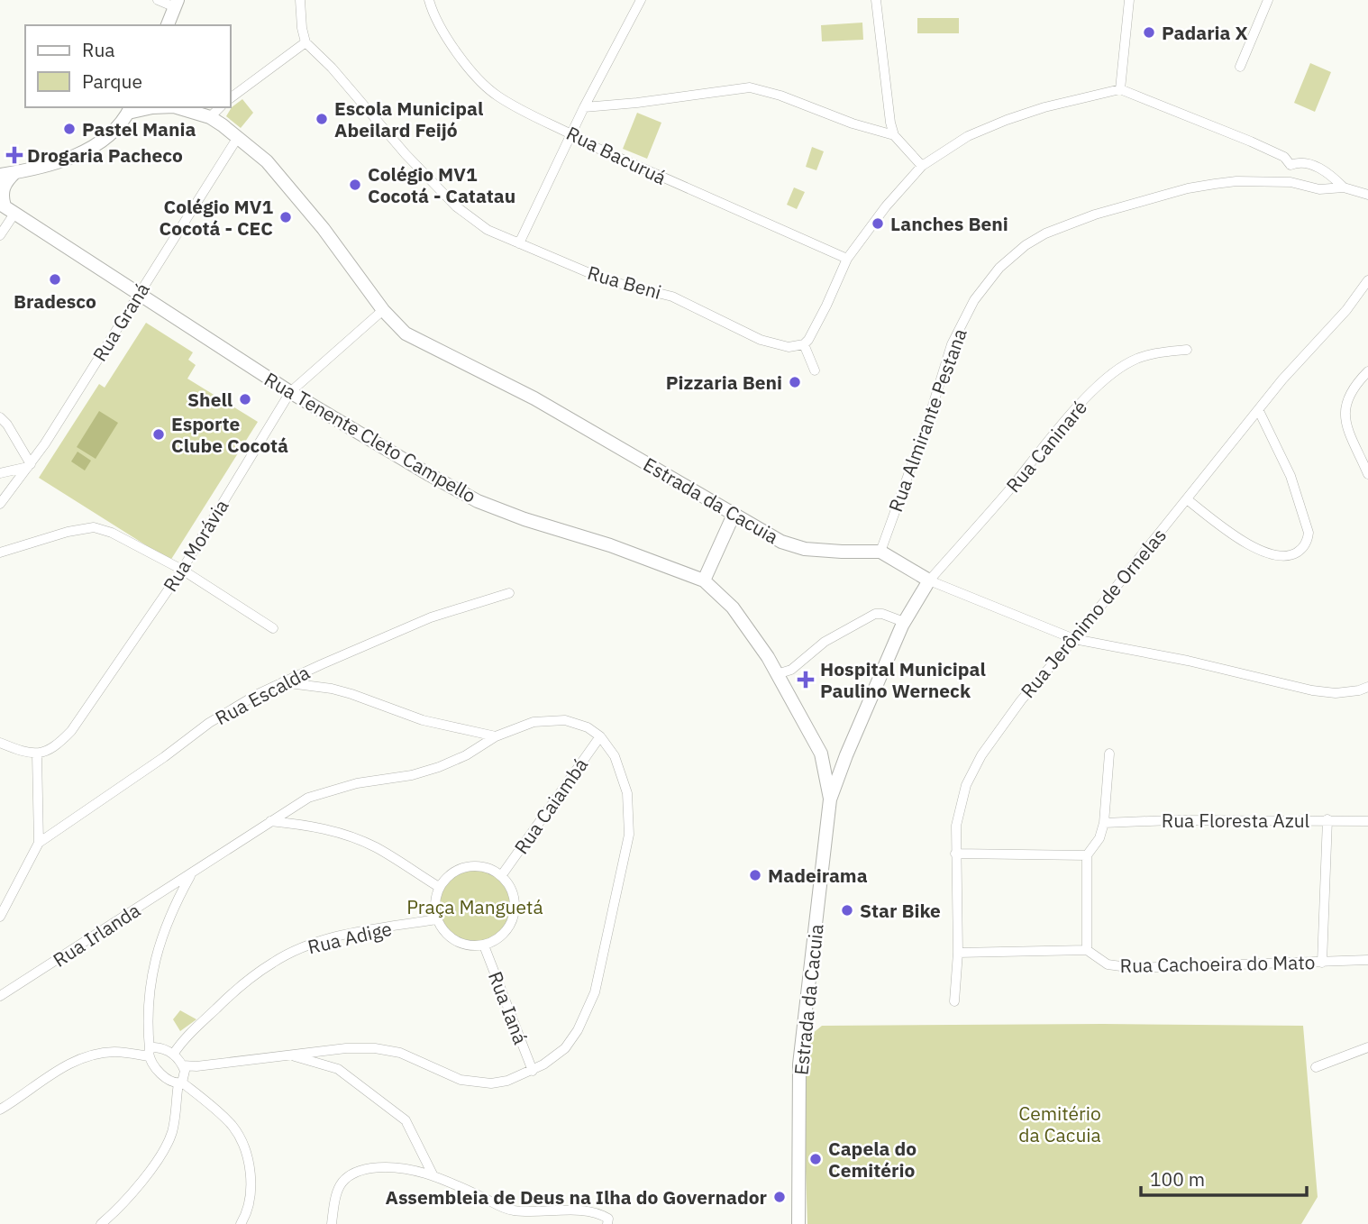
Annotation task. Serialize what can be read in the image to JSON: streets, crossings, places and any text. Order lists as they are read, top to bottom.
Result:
{
  "streets": {
    "main road": ["Rua Tenente Cleto Campello", "Estrada da Cacuia"],
    "street": [
      "Rua Bacuruá",
      "Rua Beni",
      "Rua Graná",
      "Rua Almirante Pestana",
      "Rua Caninaré",
      "Rua Morávia",
      "Rua Jerônimo de Ornelas",
      "Rua Escalda",
      "Rua Caiambá",
      "Rua Floresta Azul",
      "Rua Irlanda",
      "Rua Adige",
      "Rua Cachoeira do Mato",
      "Rua Ianá"
    ]
  },
  "crossings": [
    ["Rua Graná", "Rua Tenente Cleto Campello"],
    ["Rua Graná", "Estrada da Cacuia"],
    ["Rua Almirante Pestana", "Estrada da Cacuia"],
    ["Rua Tenente Cleto Campello", "Estrada da Cacuia"],
    ["Rua Tenente Cleto Campello", "Rua Morávia"],
    ["Rua Caninaré", "Estrada da Cacuia"],
    ["Estrada da Cacuia", "Rua Morávia"],
    ["Rua Caiambá", "Rua Irlanda"],
    ["Rua Caiambá", "Rua Adige"],
    ["Rua Caiambá", "Rua Ianá"],
    ["Rua Adige", "Rua Ianá"]
  ],
  "parks": ["Praça Manguetá", "Cemitério da Cacuia"],
  "places": {
    "other": [
      "Padaria X",
      "Escola Municipal Abeilard Feijó",
      "Pastel Mania",
      "Colégio MV1 Cocotá - Catatau",
      "Colégio MV1 Cocotá - CEC",
      "Lanches Beni",
      "Bradesco",
      "Pizzaria Beni",
      "Shell",
      "Esporte Clube Cocotá",
      "Madeirama",
      "Star Bike",
      "Capela do Cemitério",
      "Assembleia de Deus na Ilha do Governador"
    ],
    "health": ["Drogaria Pacheco", "Hospital Municipal Paulino Werneck"]
  },
  "legend": ["Rua", "Parque"],
  "scale_bar": "100 m"
}
